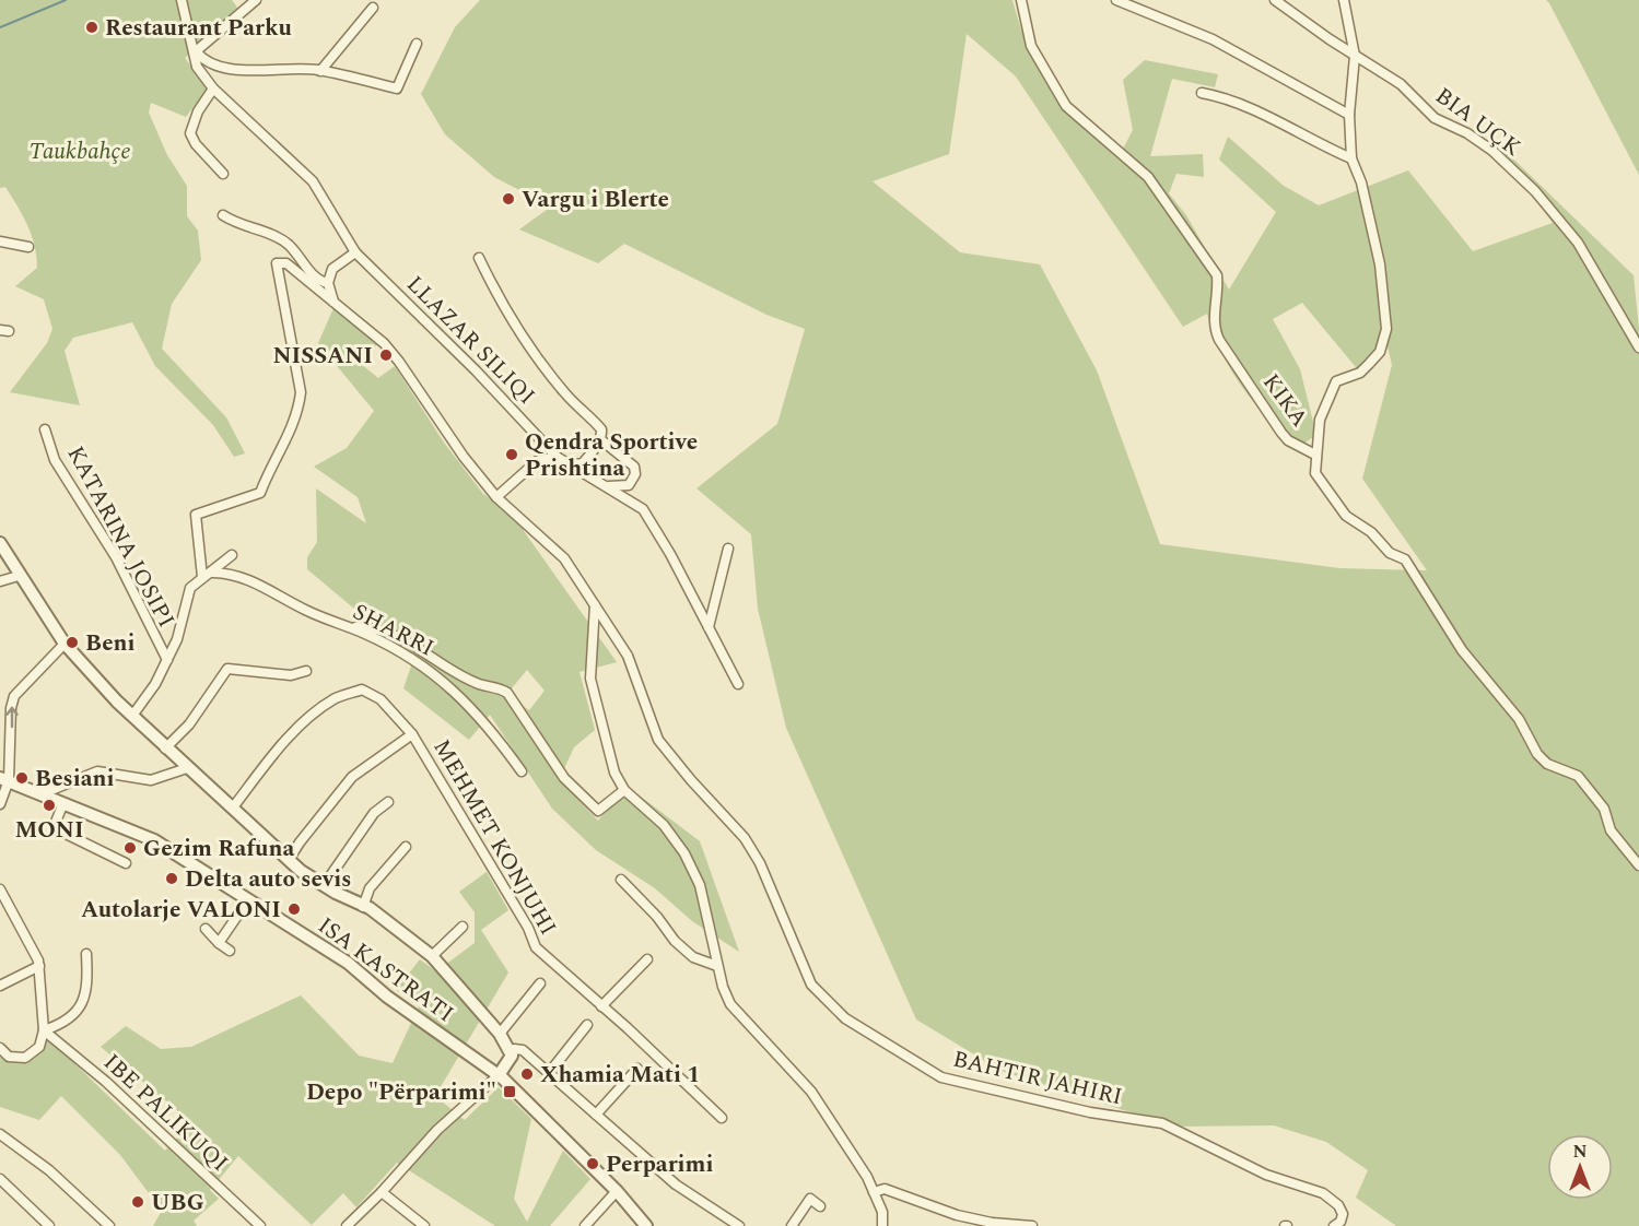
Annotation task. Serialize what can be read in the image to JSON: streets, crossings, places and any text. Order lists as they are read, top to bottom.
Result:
{
  "streets": {
    "street": [
      "BIA UÇK",
      "LLAZAR SILIQI",
      "KIKA",
      "KATARINA JOSIPI",
      "SHARRI",
      "MEHMET KONJUHI",
      "ISA KASTRATI",
      "BAHTIR JAHIRI",
      "IBE PALIKUQI"
    ]
  },
  "crossings": [
    ["BIA UÇK", "KIKA"]
  ],
  "parks": ["Taukbahçe"],
  "places": {
    "other": [
      "Restaurant Parku",
      "Vargu i Blerte",
      "NISSANI",
      "Qendra Sportive Prishtina",
      "Beni",
      "Besiani",
      "MONI",
      "Gezim Rafuna",
      "Delta auto sevis",
      "Autolarje VALONI",
      "Xhamia Mati 1",
      "Perparimi",
      "UBG"
    ],
    "transit": ["Depo \"Përparimi\""]
  },
  "north": "top"
}
